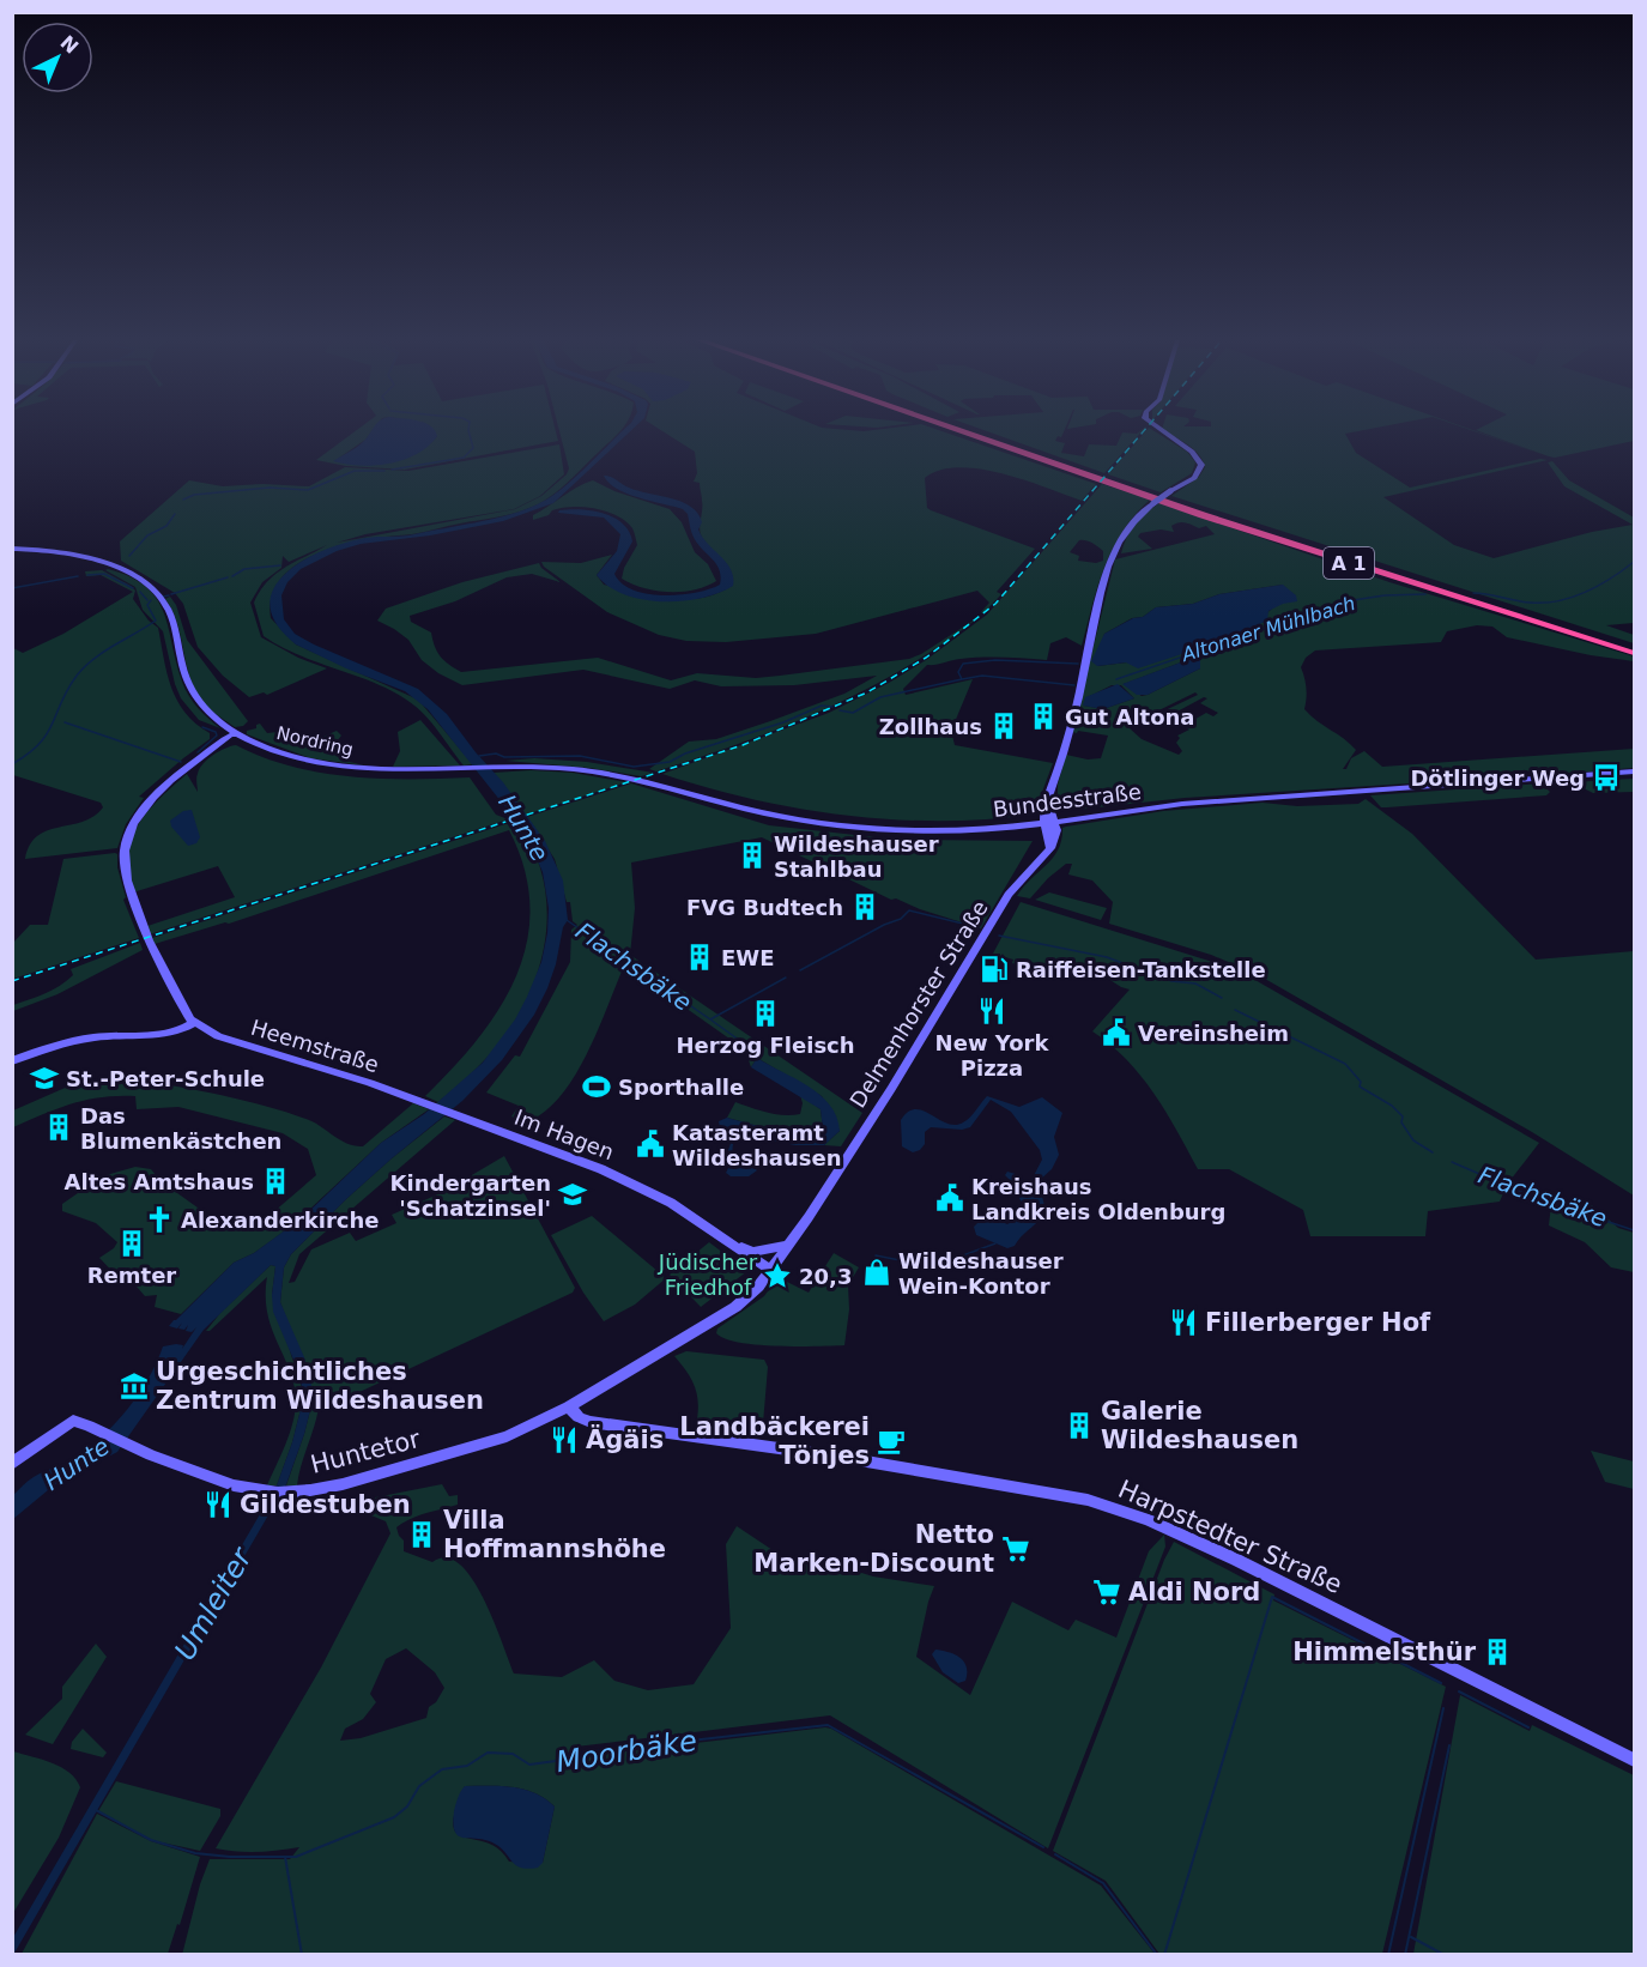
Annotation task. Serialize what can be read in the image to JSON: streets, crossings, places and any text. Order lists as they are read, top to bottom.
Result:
{
  "streets": {
    "highway": ["A 1"],
    "main road": [
      "Nordring",
      "Bundesstraße",
      "Delmenhorster Straße",
      "Heemstraße",
      "Im Hagen",
      "Huntetor",
      "Harpstedter Straße"
    ]
  },
  "crossings": [
    ["Nordring", "Bundesstraße"],
    ["Delmenhorster Straße", "Im Hagen"],
    ["Delmenhorster Straße", "Huntetor"],
    ["Delmenhorster Straße", "Harpstedter Straße"],
    ["Heemstraße", "Im Hagen"],
    ["Huntetor", "Harpstedter Straße"]
  ],
  "water": [
    "Altonaer Mühlbach",
    "Hunte",
    "Flachsbäke",
    "Umleiter",
    "Moorbäke"
  ],
  "parks": ["Jüdischer Friedhof"],
  "places": {
    "building": [
      "Gut Altona",
      "Zollhaus",
      "Wildeshauser Stahlbau",
      "FVG Budtech",
      "EWE",
      "Herzog Fleisch",
      "Das Blumenkästchen",
      "Altes Amtshaus",
      "Remter",
      "Galerie Wildeshausen",
      "Villa Hoffmannshöhe",
      "Himmelsthür"
    ],
    "bus stop": ["Dötlinger Weg"],
    "fuel station": ["Raiffeisen-Tankstelle"],
    "restaurant": [
      "New York Pizza",
      "Fillerberger Hof",
      "Ägäis",
      "Gildestuben"
    ],
    "public building": ["Vereinsheim", "Katasteramt Wildeshausen", "Kreishaus Landkreis Oldenburg"],
    "school or university": ["St.-Peter-Schule", "Kindergarten 'Schatzinsel'"],
    "sports": ["Sporthalle"],
    "church": ["Alexanderkirche"],
    "shop": ["Wildeshauser Wein-Kontor"],
    "place": ["20,3"],
    "museum": ["Urgeschichtliches Zentrum Wildeshausen"],
    "cafe": ["Landbäckerei Tönjes"],
    "supermarket": ["Netto Marken-Discount", "Aldi Nord"]
  },
  "north": "top right"
}
